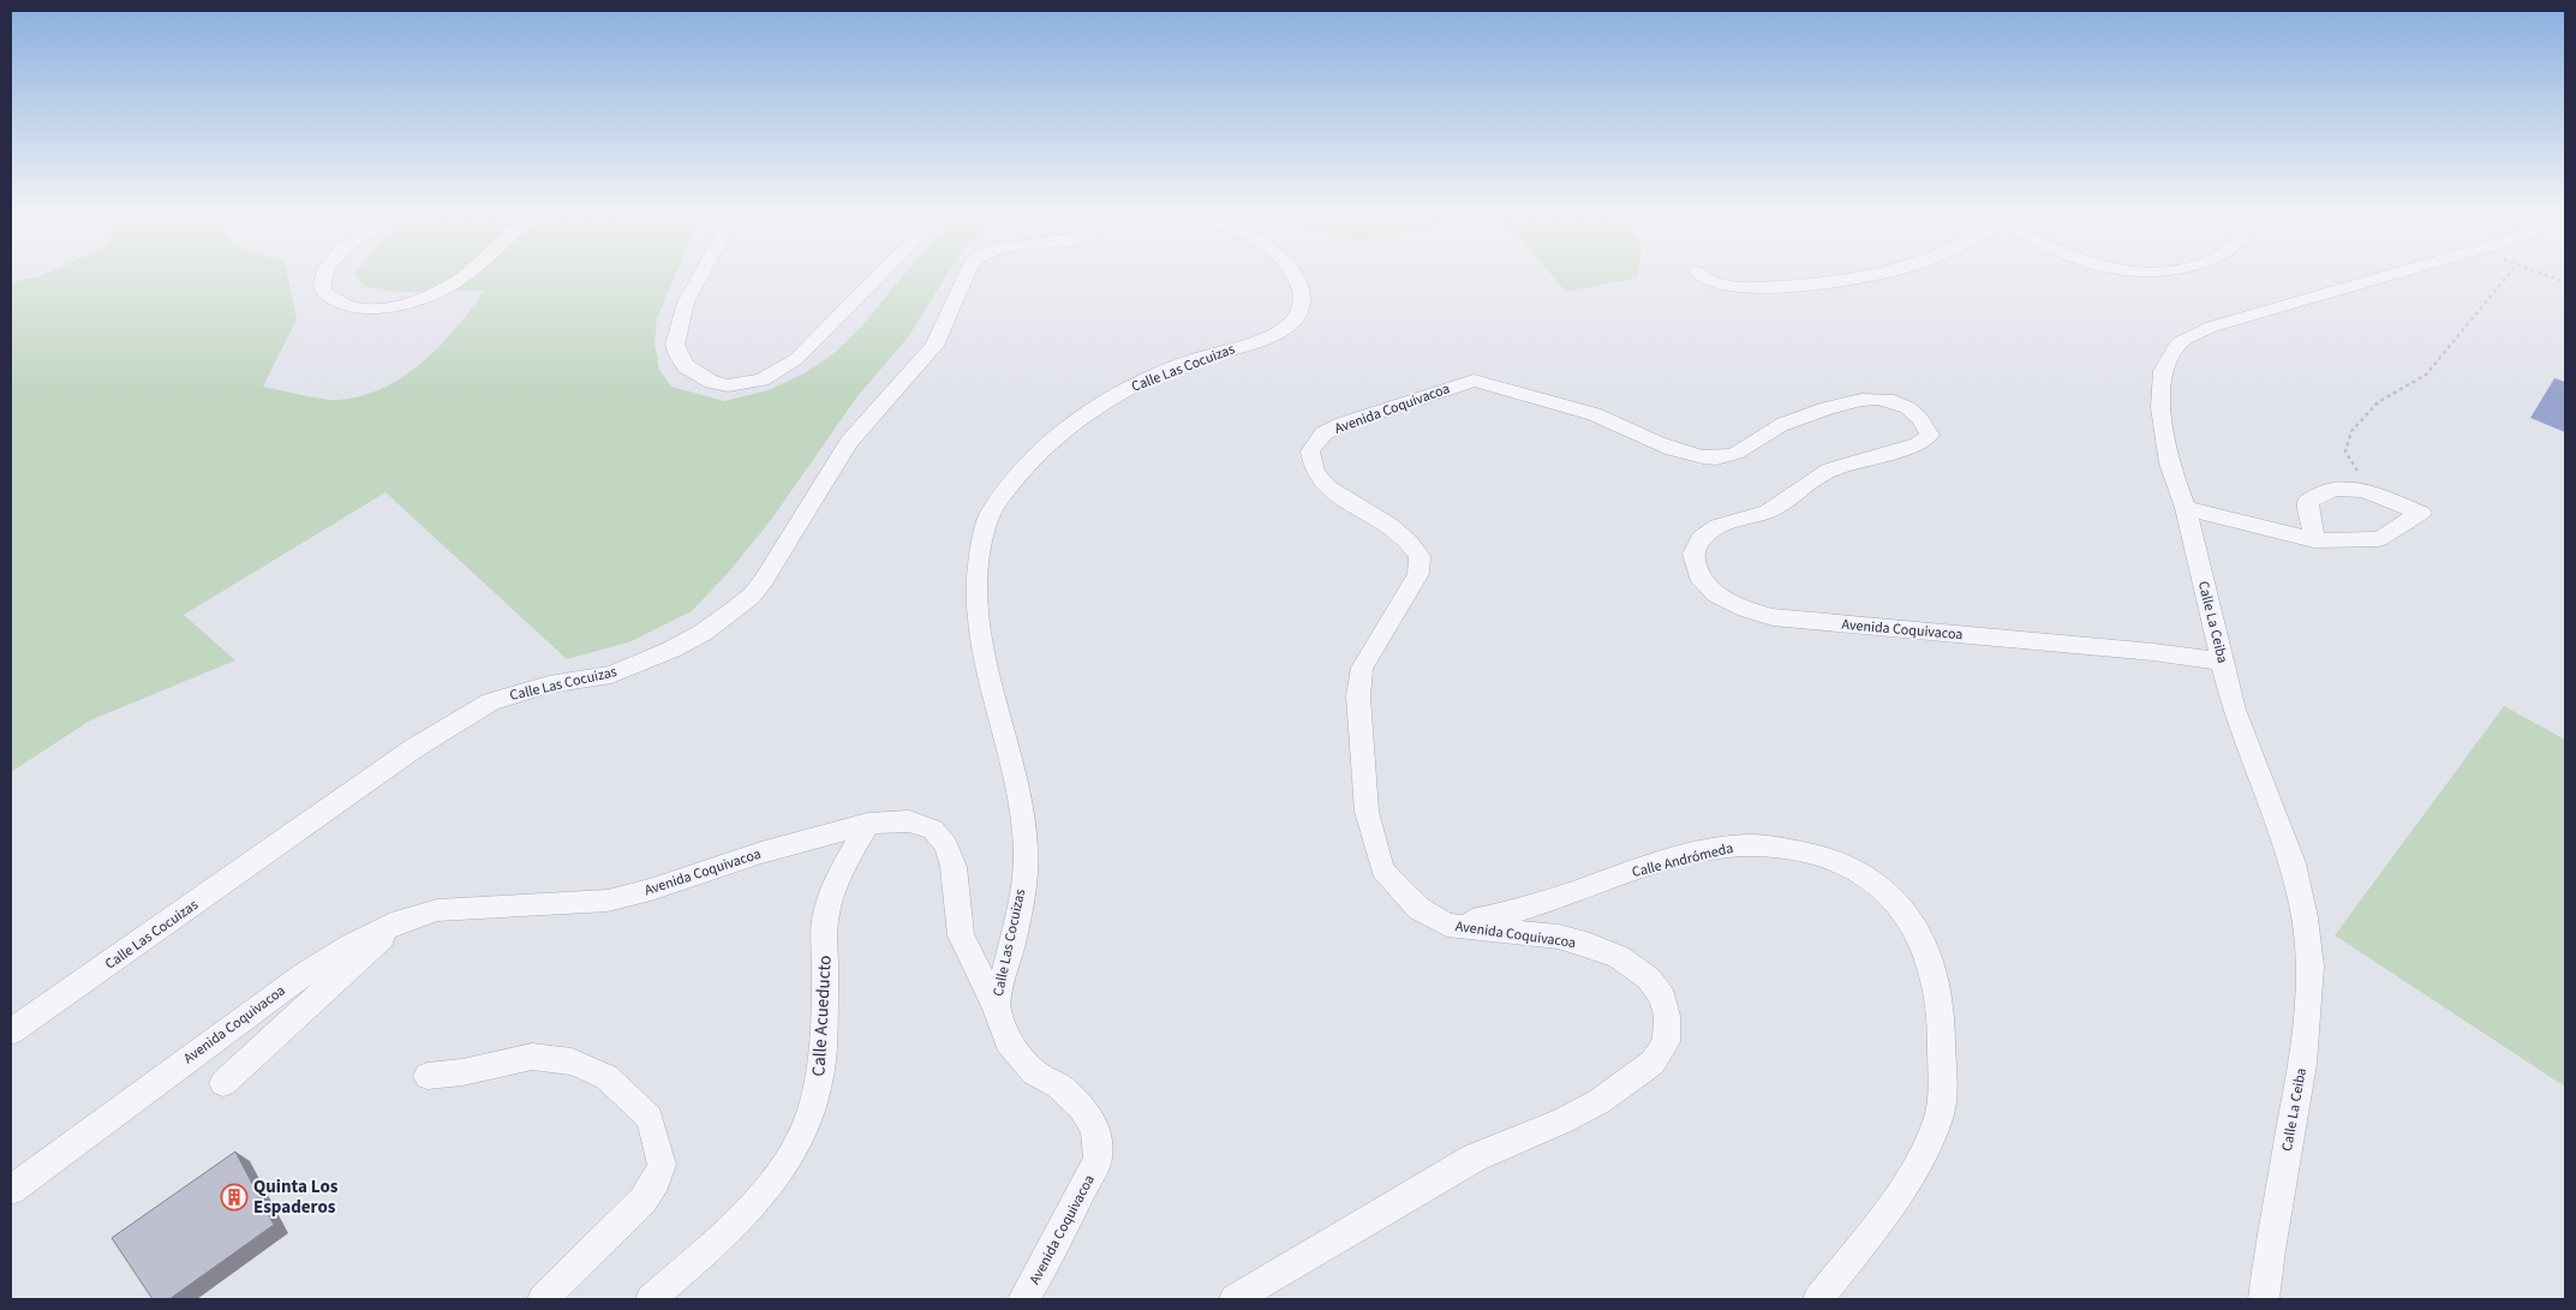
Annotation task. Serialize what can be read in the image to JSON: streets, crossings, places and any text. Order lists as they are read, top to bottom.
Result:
{
  "streets": {
    "street": [
      "Calle Las Cocuizas",
      "Avenida Coquivacoa",
      "Calle La Ceiba",
      "Calle Andrómeda",
      "Calle Acueducto"
    ]
  },
  "crossings": [
    ["Calle Las Cocuizas", "Avenida Coquivacoa"],
    ["Avenida Coquivacoa", "Calle La Ceiba"],
    ["Avenida Coquivacoa", "Calle Andrómeda"],
    ["Avenida Coquivacoa", "Calle Acueducto"]
  ],
  "places": {
    "building": ["Quinta Los Espaderos"]
  }
}
